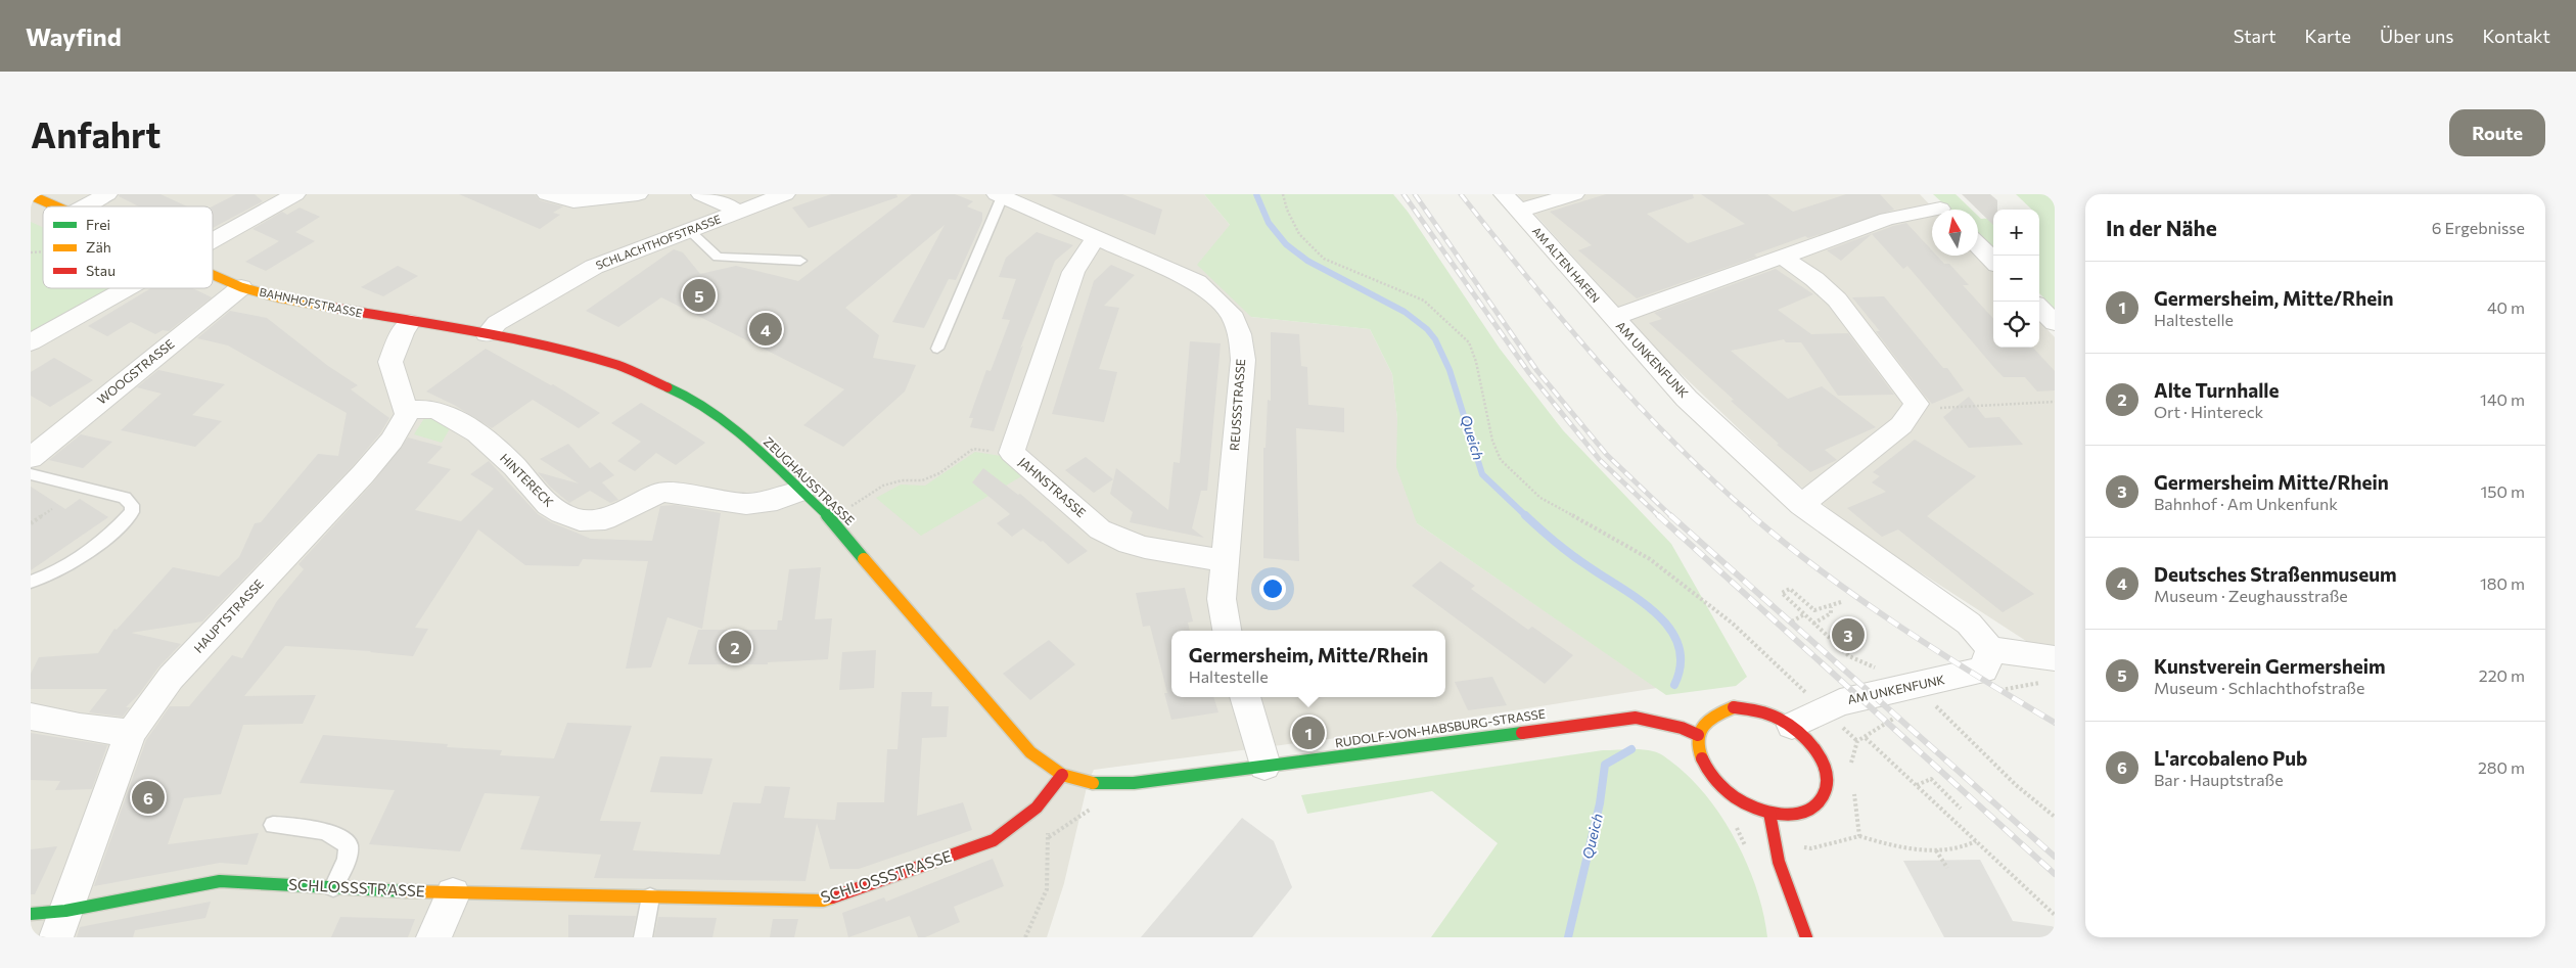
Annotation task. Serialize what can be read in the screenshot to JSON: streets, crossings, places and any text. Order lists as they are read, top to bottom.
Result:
{
  "streets": {
    "street": [
      "SCHLACHTHOFSTRASSE",
      "AM ALTEN HAFEN",
      "BAHNHOFSTRASSE",
      "AM UNKENFUNK",
      "WOOGSTRASSE",
      "REUSSSTRASSE",
      "HINTERECK",
      "ZEUGHAUSSTRASSE",
      "JAHNSTRASSE",
      "HAUPTSTRASSE",
      "RUDOLF-VON-HABSBURG-STRASSE",
      "SCHLOSSSTRASSE"
    ]
  },
  "crossings": [
    ["SCHLACHTHOFSTRASSE", "BAHNHOFSTRASSE"],
    ["SCHLACHTHOFSTRASSE", "ZEUGHAUSSTRASSE"],
    ["AM ALTEN HAFEN", "AM UNKENFUNK"],
    ["BAHNHOFSTRASSE", "WOOGSTRASSE"],
    ["BAHNHOFSTRASSE", "ZEUGHAUSSTRASSE"],
    ["AM UNKENFUNK", "RUDOLF-VON-HABSBURG-STRASSE"],
    ["REUSSSTRASSE", "JAHNSTRASSE"],
    ["HINTERECK", "ZEUGHAUSSTRASSE"],
    ["HINTERECK", "HAUPTSTRASSE"],
    ["ZEUGHAUSSTRASSE", "RUDOLF-VON-HABSBURG-STRASSE"],
    ["ZEUGHAUSSTRASSE", "SCHLOSSSTRASSE"],
    ["HAUPTSTRASSE", "SCHLOSSSTRASSE"],
    ["RUDOLF-VON-HABSBURG-STRASSE", "SCHLOSSSTRASSE"]
  ],
  "water": ["Queich"],
  "legend": ["Frei", "Zäh", "Stau"],
  "north": "top",
  "page": {
    "header": "Wayfind",
    "nav": [
      "Start",
      "Karte",
      "Über uns",
      "Kontakt"
    ],
    "buttons": "Route",
    "title": "Anfahrt",
    "heading": ["In der Nähe", "6 Ergebnisse"],
    "map_buttons": ["+", "−"],
    "list": [
      {
        "mark": "1",
        "name": "Germersheim, Mitte/Rhein",
        "note": "Haltestelle",
        "value": "40 m"
      },
      {
        "mark": "2",
        "name": "Alte Turnhalle",
        "note": "Ort · Hintereck",
        "value": "140 m"
      },
      {
        "mark": "3",
        "name": "Germersheim Mitte/Rhein",
        "note": "Bahnhof · Am Unkenfunk",
        "value": "150 m"
      },
      {
        "mark": "4",
        "name": "Deutsches Straßenmuseum",
        "note": "Museum · Zeughausstraße",
        "value": "180 m"
      },
      {
        "mark": "5",
        "name": "Kunstverein Germersheim",
        "note": "Museum · Schlachthofstraße",
        "value": "220 m"
      },
      {
        "mark": "6",
        "name": "L'arcobaleno Pub",
        "note": "Bar · Hauptstraße",
        "value": "280 m"
      }
    ],
    "pins": [
      "5",
      "4",
      "3",
      "2",
      "1",
      "6"
    ],
    "popup": ["Germersheim, Mitte/Rhein", "Haltestelle"]
  }
}
